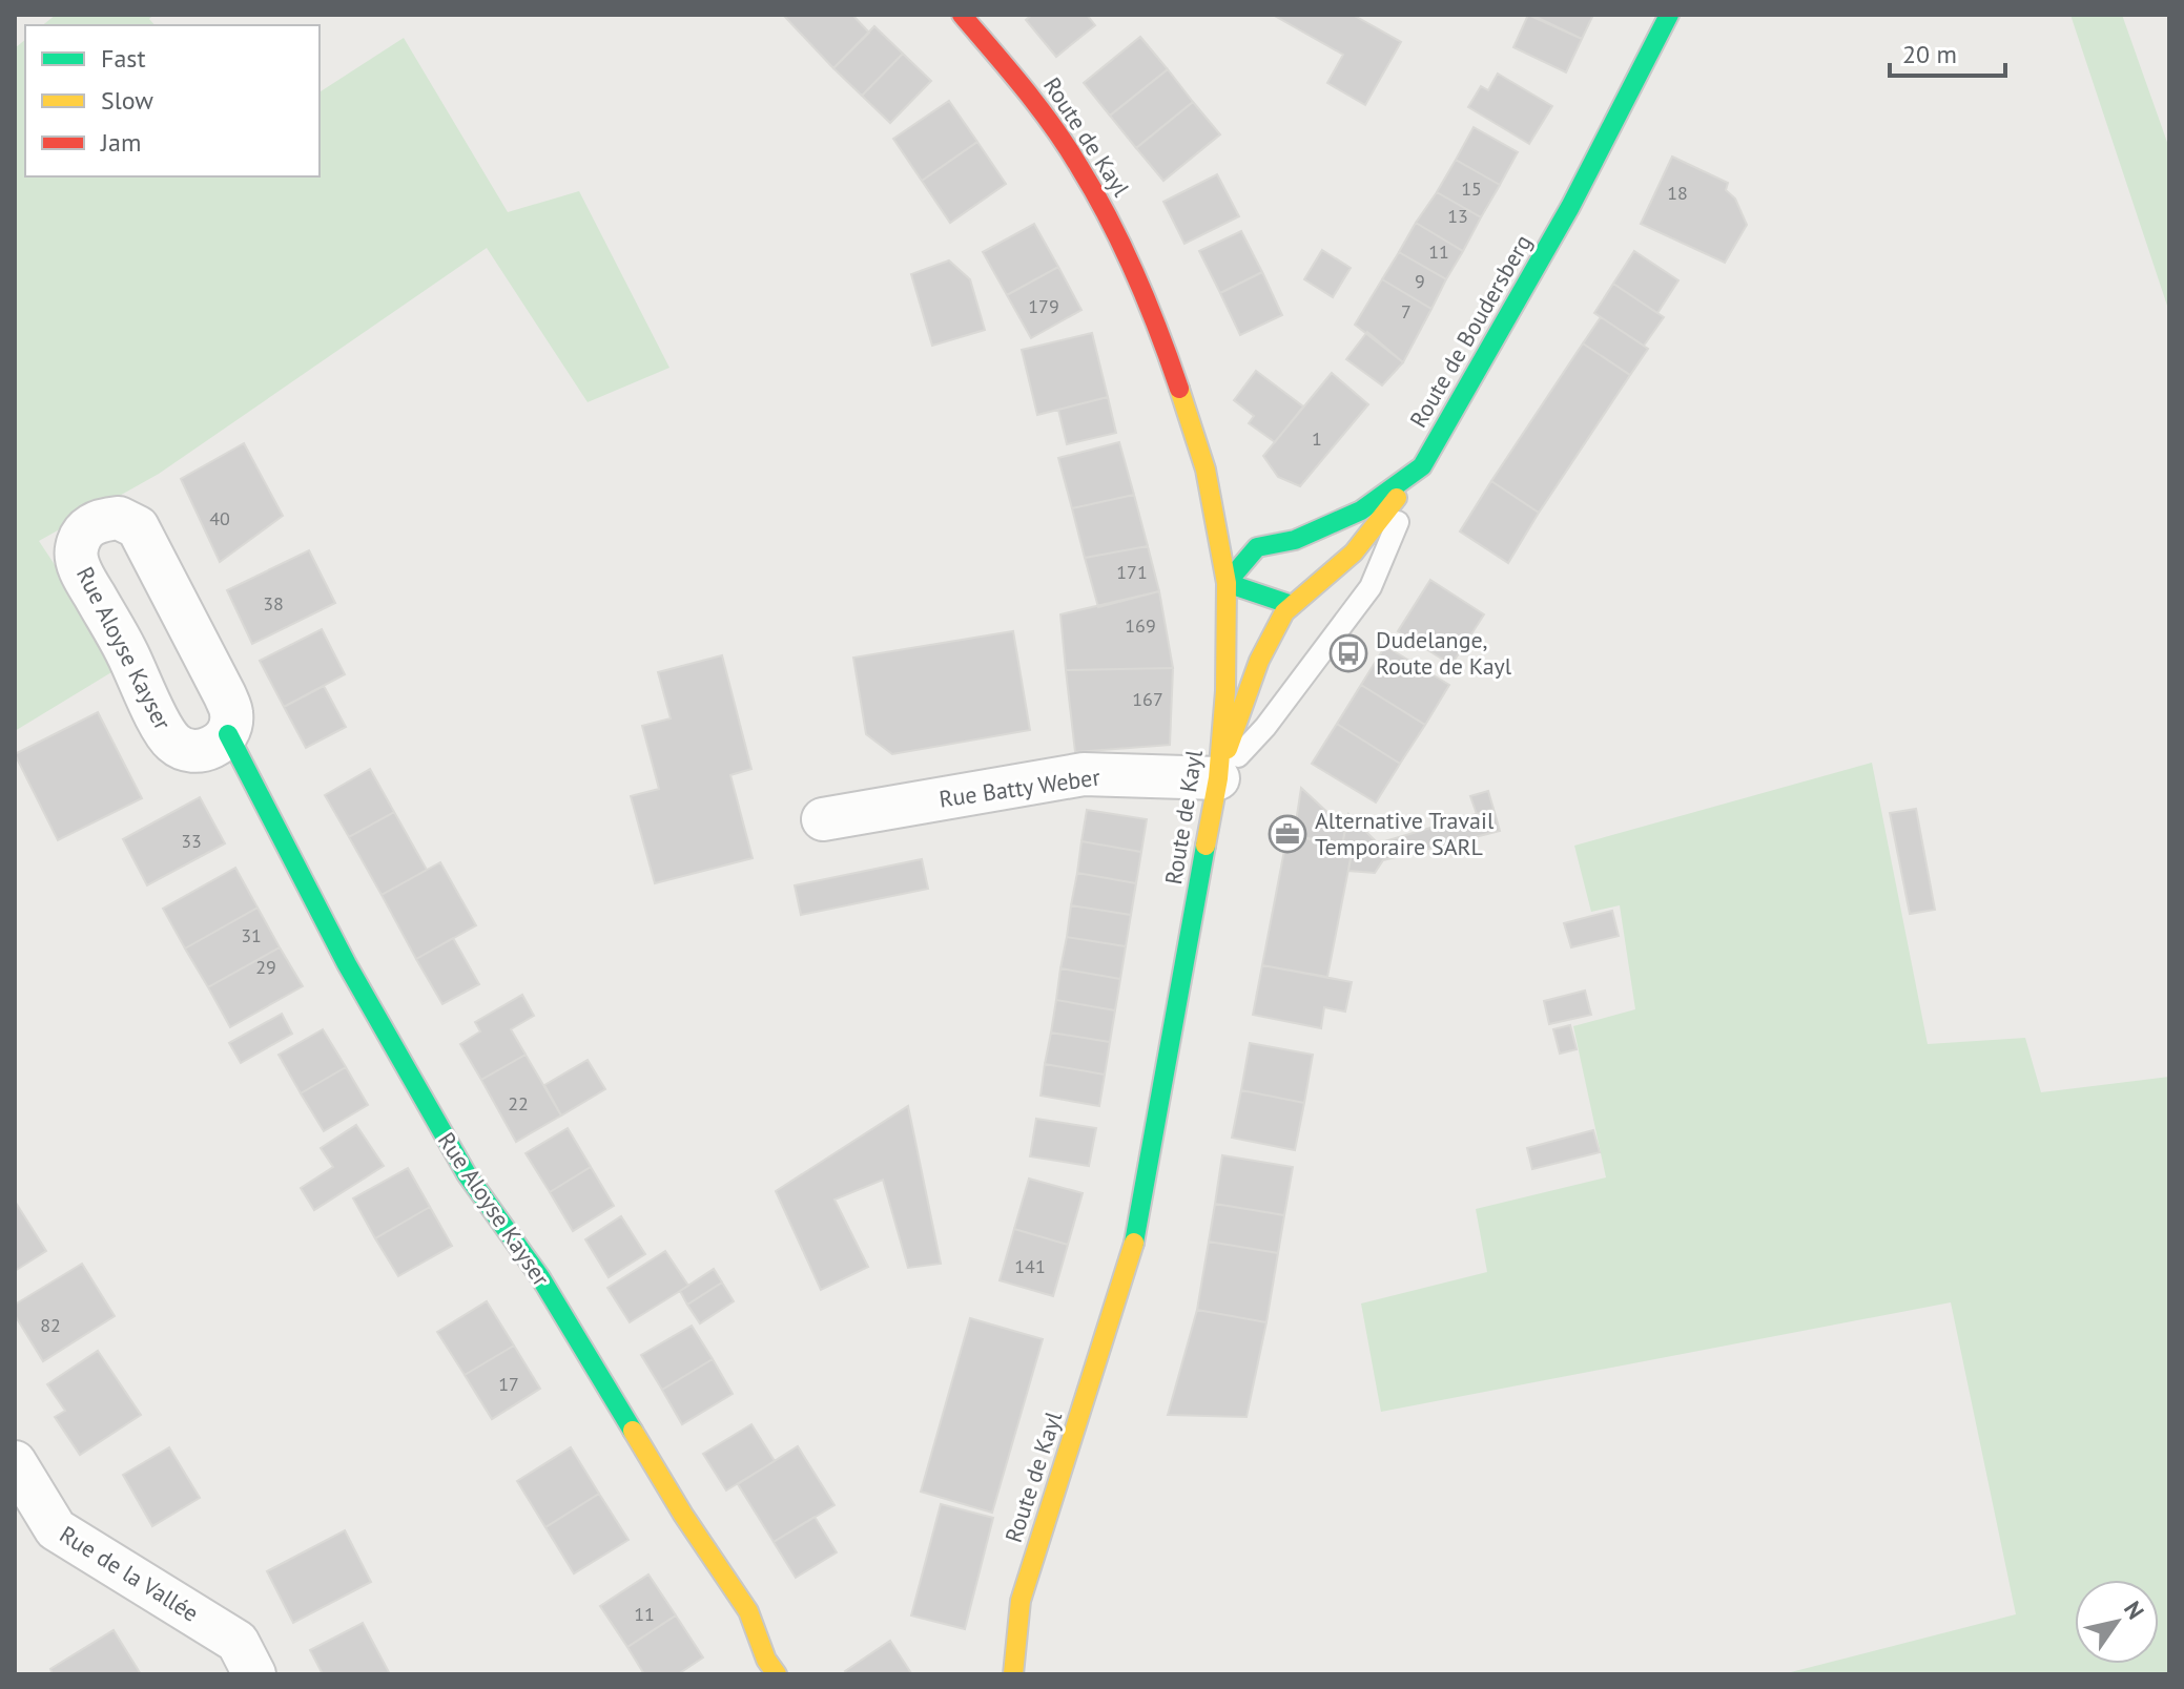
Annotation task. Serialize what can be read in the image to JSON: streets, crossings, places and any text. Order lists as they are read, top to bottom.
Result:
{
  "streets": {
    "main road": ["Route de Kayl", "Route de Boudersberg", "Rue Aloyse Kayser"],
    "street": ["Rue Batty Weber", "Rue de la Vallée"]
  },
  "crossings": [
    ["Route de Kayl", "Route de Boudersberg"],
    ["Route de Kayl", "Rue Batty Weber"]
  ],
  "places": {
    "bus stop": ["Dudelange, Route de Kayl"],
    "office": ["Alternative Travail Temporaire SARL"]
  },
  "house_numbers": [
    "15",
    "18",
    "13",
    "11",
    "9",
    "179",
    "7",
    "1",
    "40",
    "171",
    "38",
    "169",
    "167",
    "33",
    "31",
    "29",
    "22",
    "141",
    "82",
    "17",
    "11"
  ],
  "legend": ["Fast", "Slow", "Jam"],
  "scale_bar": "20 m",
  "north": "top right"
}
